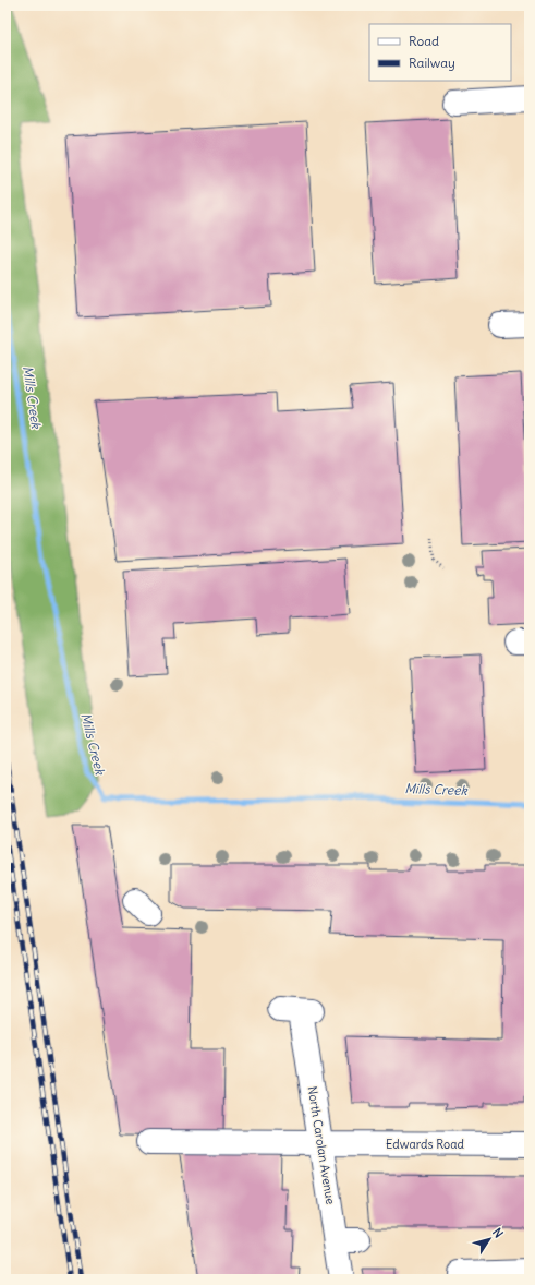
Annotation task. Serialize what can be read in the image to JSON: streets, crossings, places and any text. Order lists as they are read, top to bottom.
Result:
{
  "streets": {
    "street": ["Edwards Road", "North Carolan Avenue"]
  },
  "crossings": [
    ["Edwards Road", "North Carolan Avenue"]
  ],
  "water": ["Mills Creek"],
  "legend": ["Road", "Railway"],
  "north": "top right"
}
